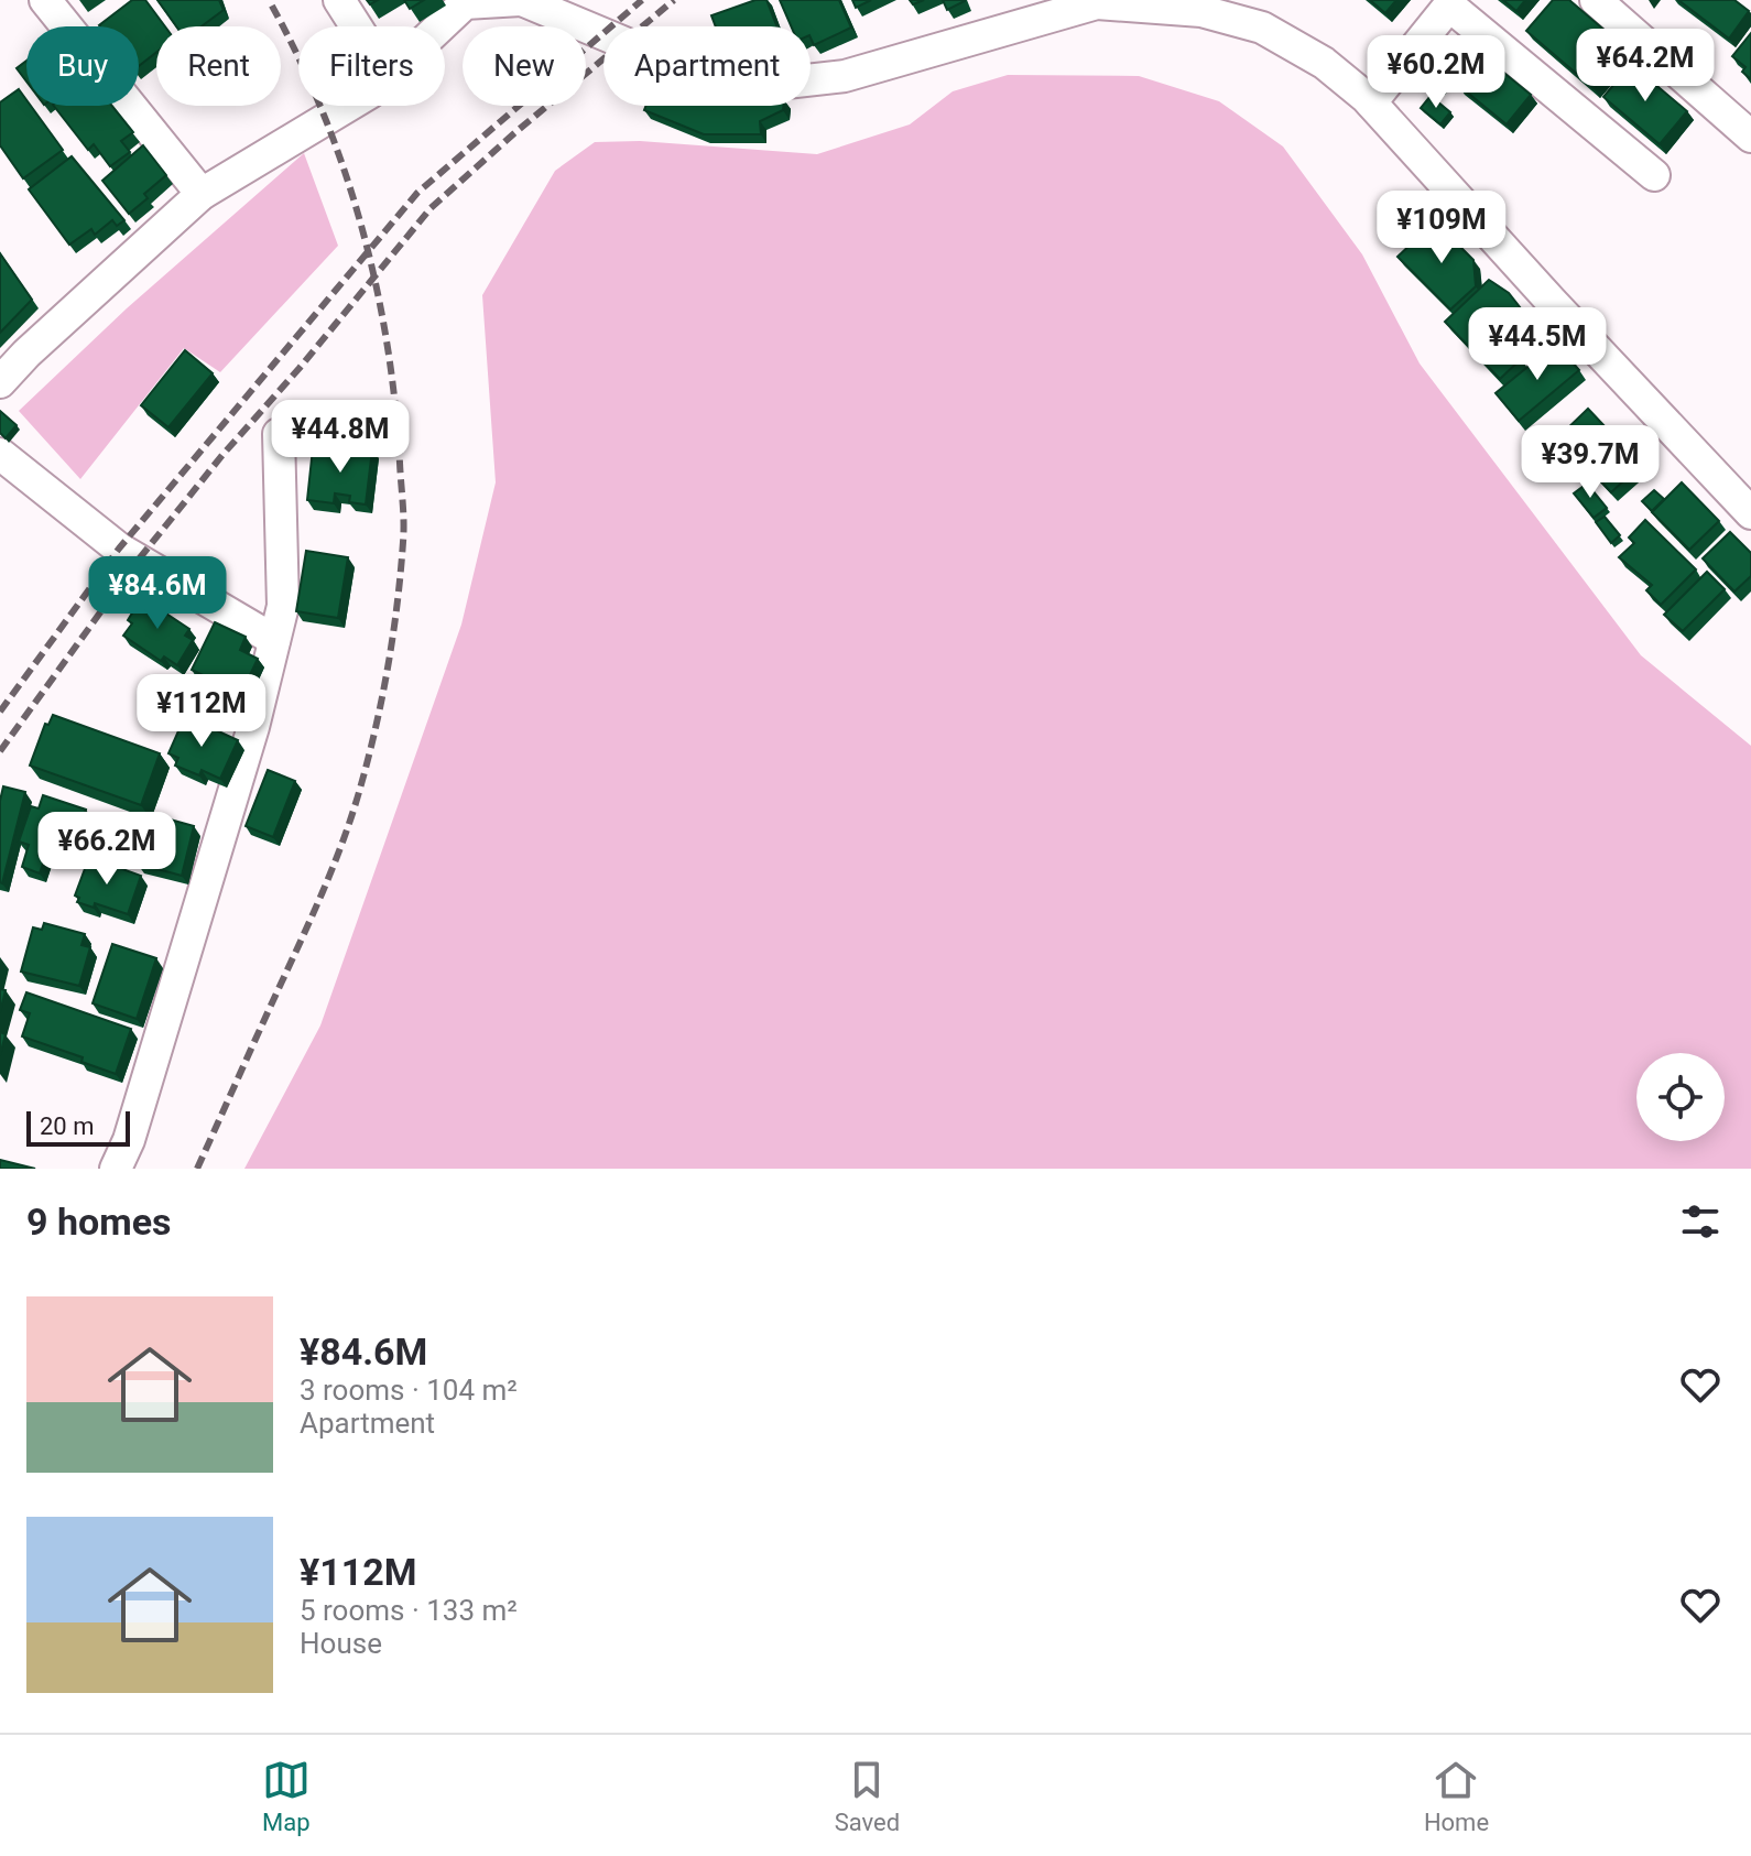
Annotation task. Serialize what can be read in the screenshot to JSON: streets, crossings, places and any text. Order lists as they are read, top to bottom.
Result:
{
  "scale_bar": "20 m",
  "page": {
    "chip": [
      "Buy",
      "Rent",
      "Filters",
      "New",
      "Apartment"
    ],
    "price": [
      "¥64.2M",
      "¥60.2M",
      "¥109M",
      "¥44.5M",
      "¥44.8M",
      "¥39.7M",
      "¥84.6M",
      "¥112M",
      "¥66.2M"
    ],
    "scale": "20 m",
    "heading": "9 homes",
    "list": [
      {
        "name": "¥84.6M",
        "note": "3 rooms · 104 m² · Apartment"
      },
      {
        "name": "¥112M",
        "note": "5 rooms · 133 m² · House"
      }
    ],
    "tabs": ["Map", "Saved", "Home"]
  }
}
